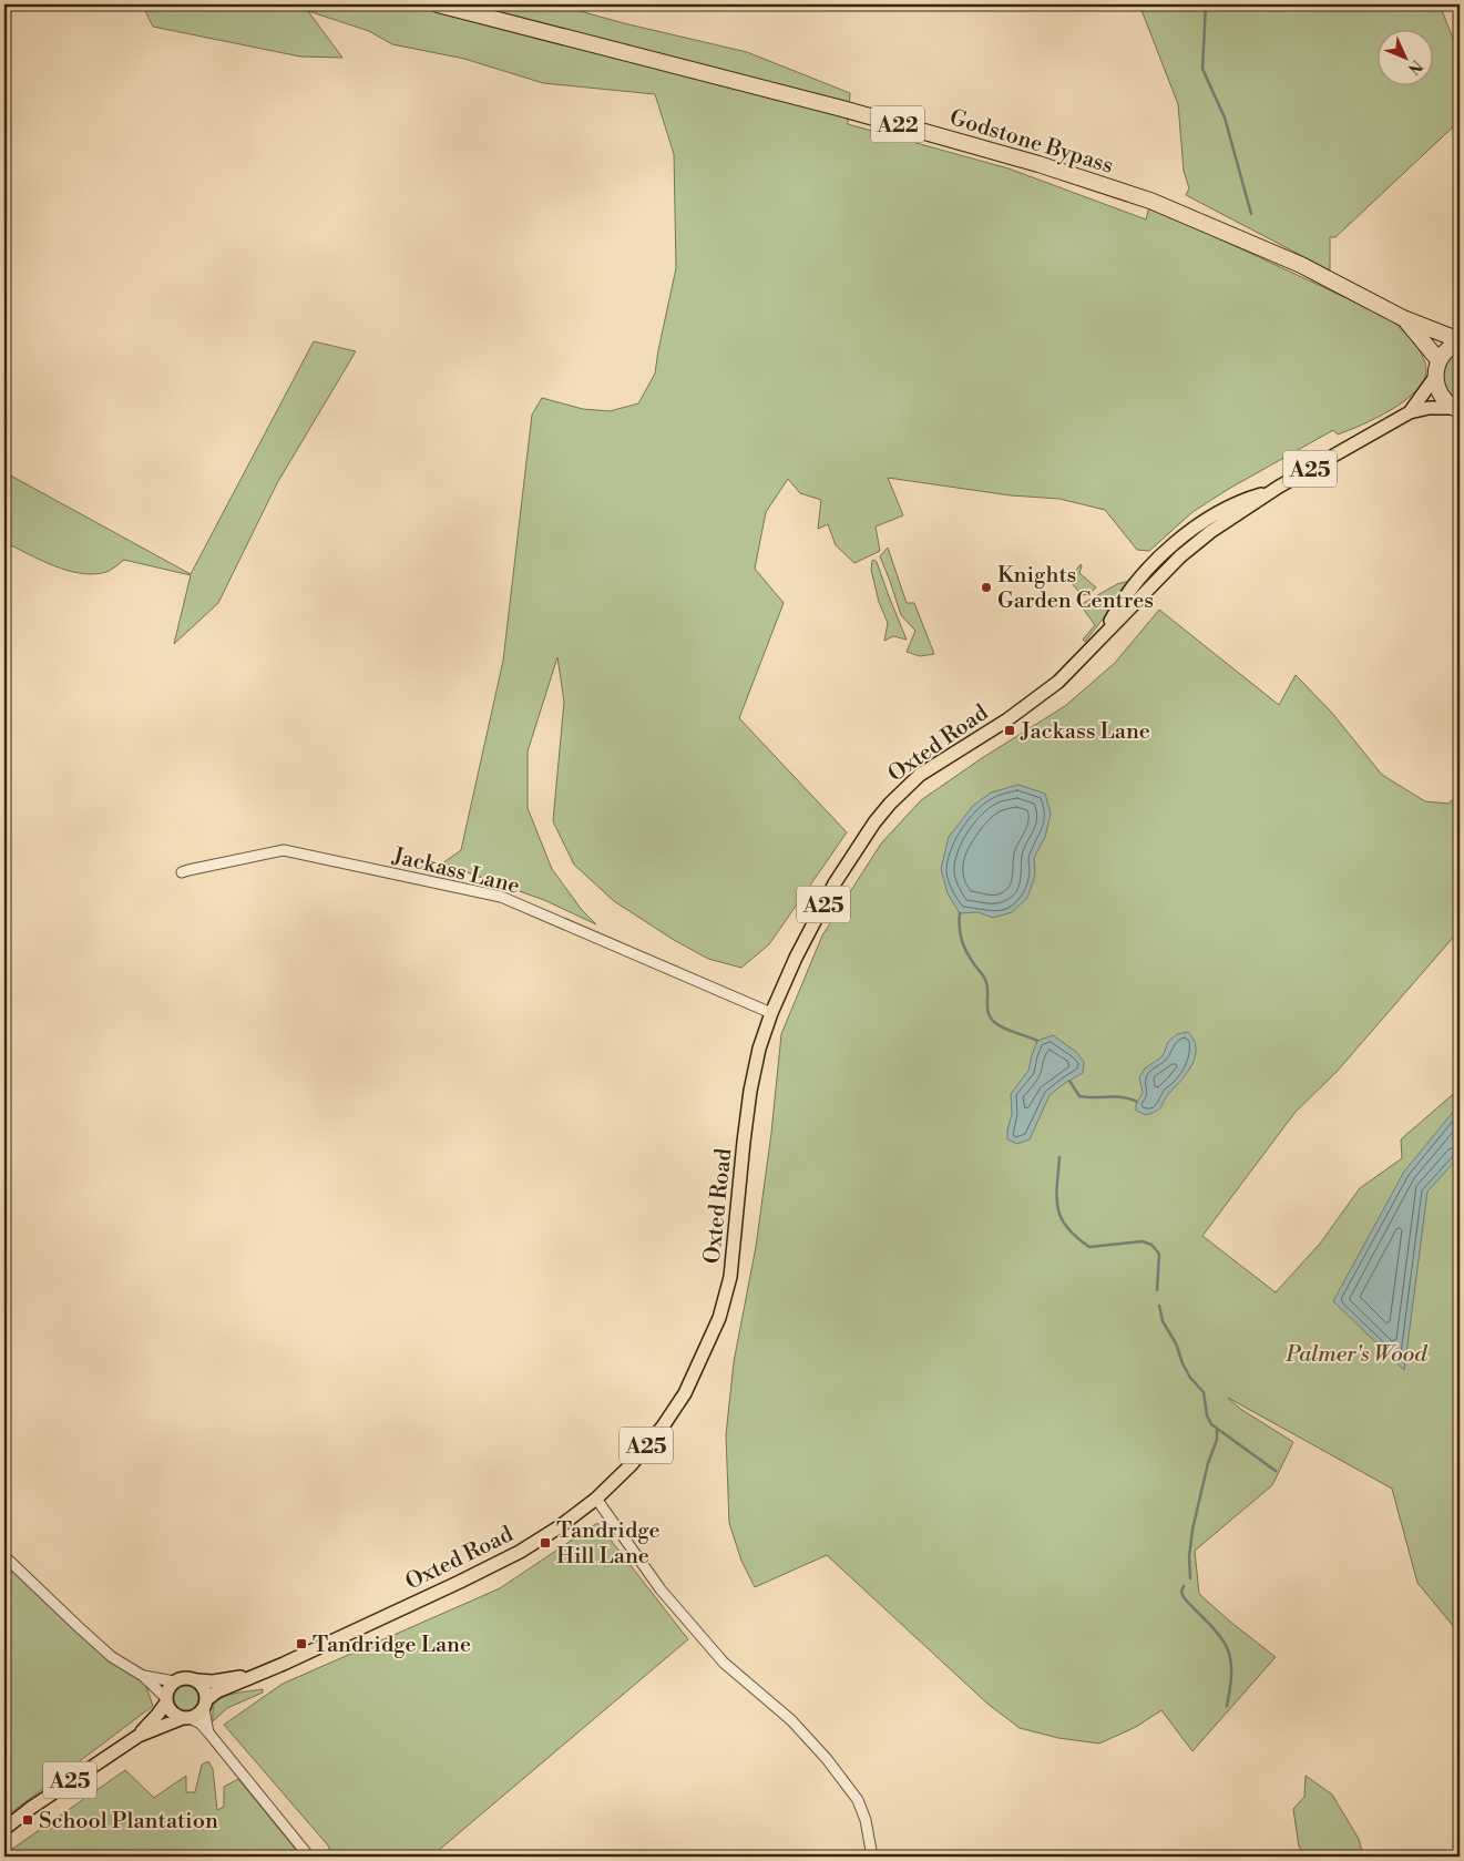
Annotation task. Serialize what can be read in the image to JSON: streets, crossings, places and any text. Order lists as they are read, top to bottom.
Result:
{
  "streets": {
    "highway": ["A22", "Godstone Bypass"],
    "main road": ["A25", "Oxted Road"],
    "street": ["Jackass Lane"]
  },
  "crossings": [
    ["A25", "Oxted Road"],
    ["Oxted Road", "Jackass Lane"]
  ],
  "parks": ["Palmer's Wood"],
  "places": {
    "other": ["Knights Garden Centres"],
    "transit": [
      "Jackass Lane",
      "Tandridge Hill Lane",
      "Tandridge Lane",
      "School Plantation"
    ]
  },
  "north": "bottom right"
}
